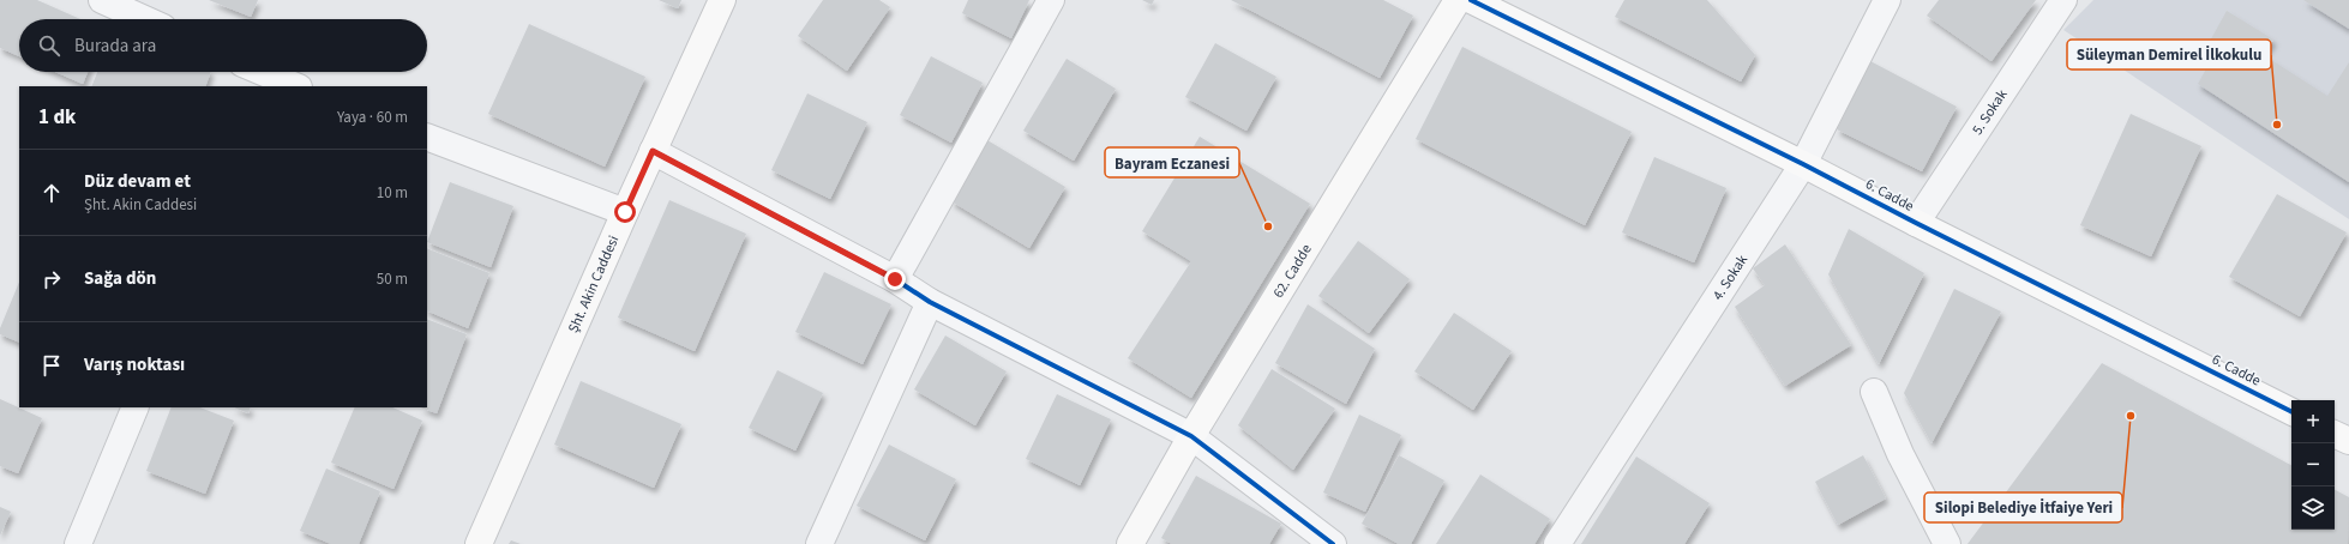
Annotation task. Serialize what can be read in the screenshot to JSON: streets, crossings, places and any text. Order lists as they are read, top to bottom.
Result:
{
  "streets": {
    "street": [
      "5. Sokak",
      "6. Cadde",
      "62. Cadde",
      "4. Sokak",
      "Şht. Akin Caddesi"
    ]
  },
  "crossings": [
    ["5. Sokak", "6. Cadde"],
    ["6. Cadde", "4. Sokak"]
  ],
  "places": ["Süleyman Demirel İlkokulu", "Bayram Eczanesi", "Silopi Belediye İtfaiye Yeri"],
  "page": {
    "search": "Burada ara",
    "heading": ["1 dk", "Yaya · 60 m"],
    "list": [
      ["Düz devam et", "Şht. Akin Caddesi", "10 m"],
      ["Sağa dön", "50 m"],
      "Varış noktası"
    ],
    "map_buttons": ["+", "−"]
  }
}
